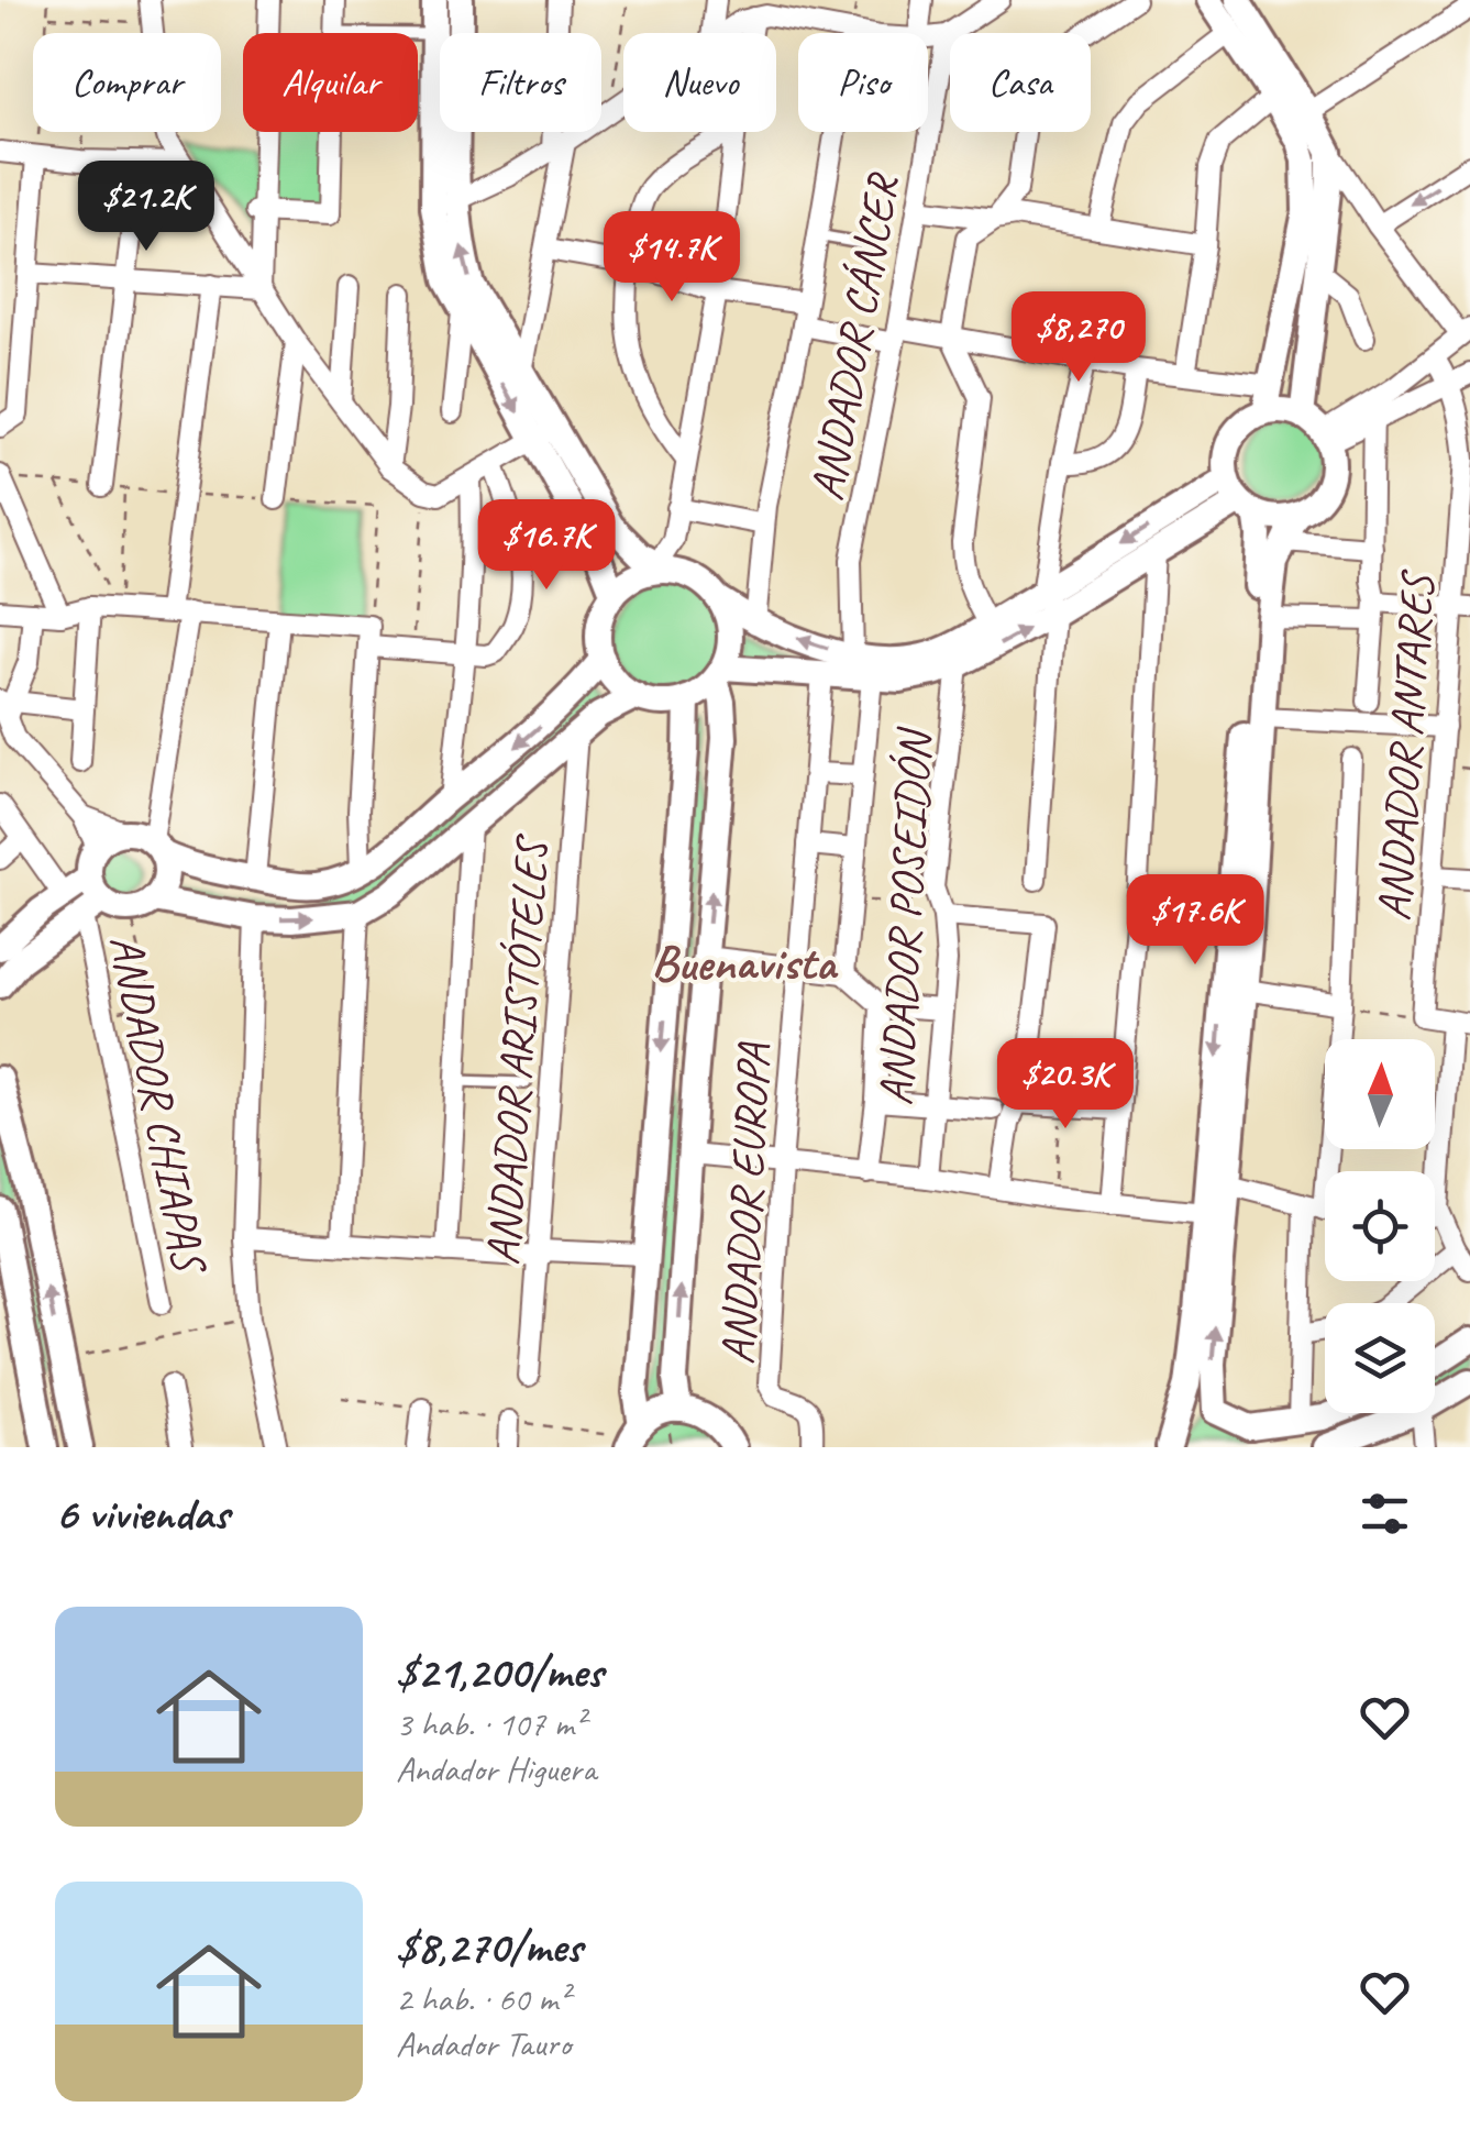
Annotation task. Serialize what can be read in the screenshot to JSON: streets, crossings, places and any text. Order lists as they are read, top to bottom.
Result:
{
  "streets": {
    "street": [
      "ANDADOR CÁNCER",
      "ANDADOR ANTARES",
      "ANDADOR POSEIDÓN",
      "ANDADOR ARISTÓTELES",
      "ANDADOR CHIAPAS",
      "ANDADOR EUROPA"
    ]
  },
  "districts": ["Buenavista"],
  "north": "top",
  "page": {
    "chip": [
      "Comprar",
      "Alquilar",
      "Filtros",
      "Nuevo",
      "Piso",
      "Casa"
    ],
    "price": [
      "$21.2K",
      "$14.7K",
      "$8,270",
      "$16.7K",
      "$17.6K",
      "$20.3K"
    ],
    "heading": "6 viviendas",
    "list": [
      {
        "name": "$21,200/mes",
        "note": "3 hab. · 107 m² · Andador Higuera"
      },
      {
        "name": "$8,270/mes",
        "note": "2 hab. · 60 m² · Andador Tauro"
      }
    ]
  }
}
